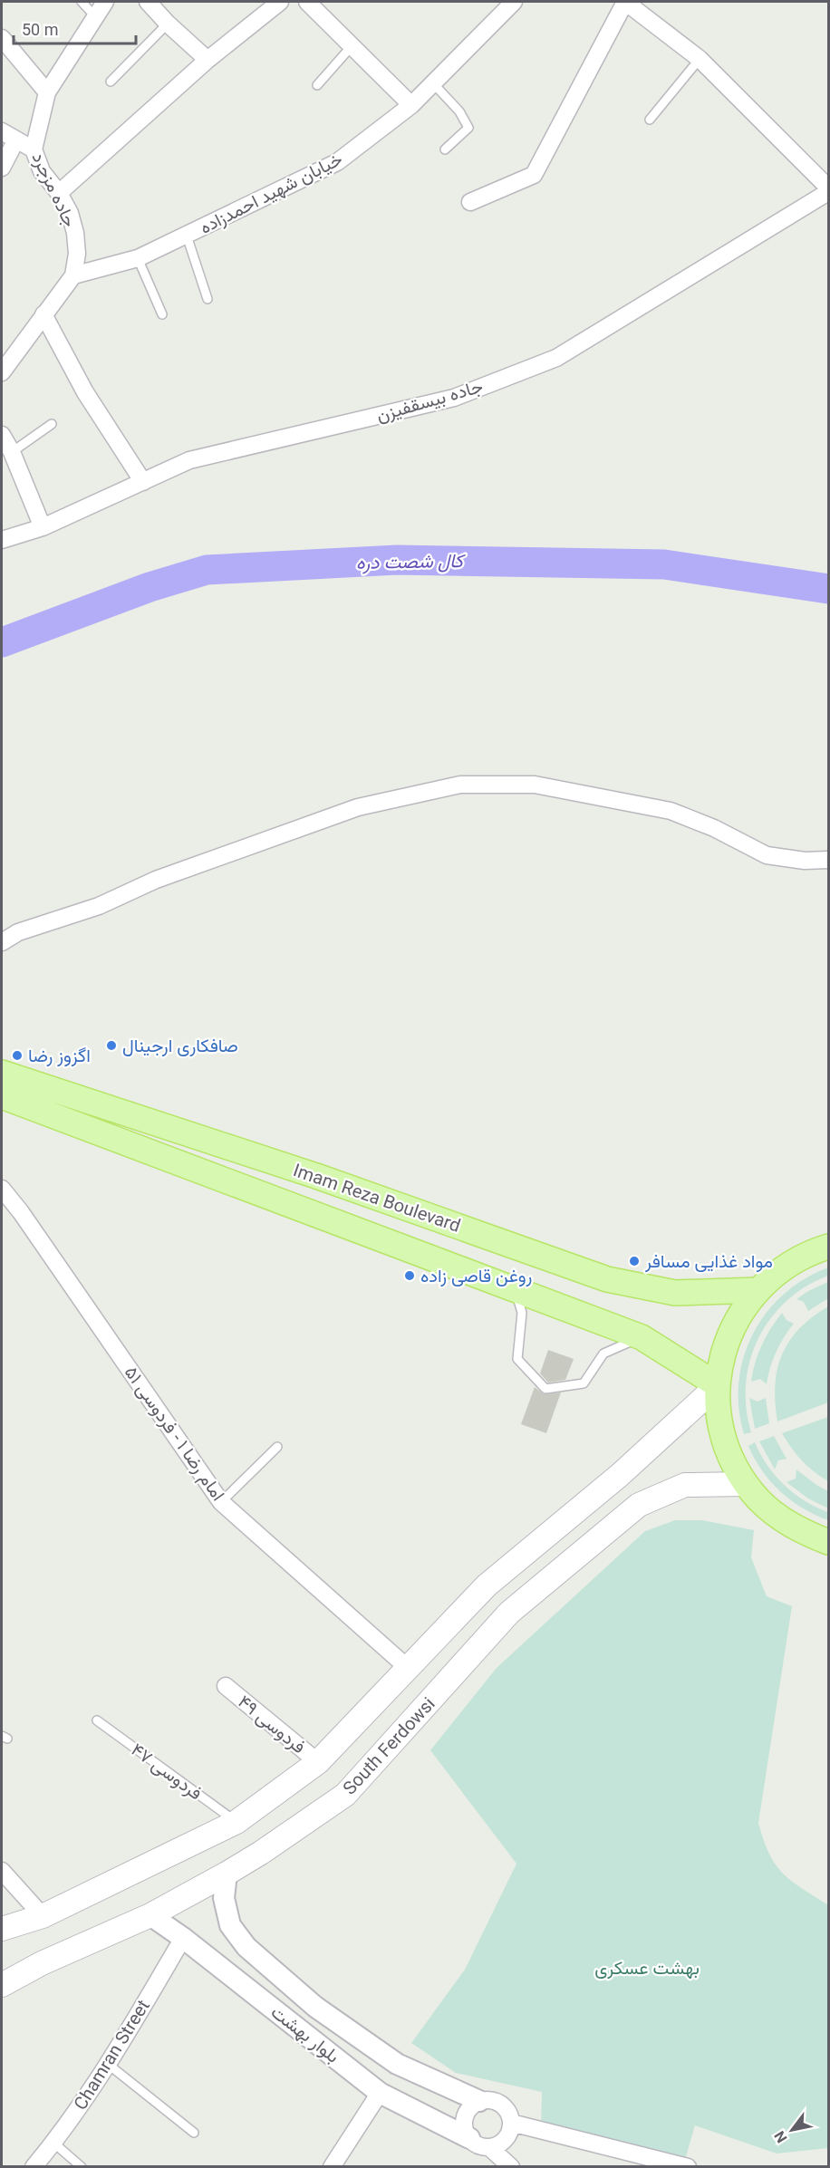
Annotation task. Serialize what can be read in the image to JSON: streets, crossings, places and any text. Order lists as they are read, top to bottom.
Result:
{
  "streets": {
    "main road": ["Imam Reza Boulevard", "South Ferdowsi"],
    "street": [
      "جاده مزجرد",
      "خیابان شهید احمدزاده",
      "جاده بیسقفیزن",
      "امام رضا ۱ - فردوسی ۵۱",
      "فردوسی ۴۹",
      "بلوار بهشت",
      "Chamran Street"
    ],
    "lane": ["فردوسی ۴۷"]
  },
  "crossings": [
    ["جاده مزجرد", "خیابان شهید احمدزاده"],
    ["South Ferdowsi", "بلوار بهشت"],
    ["بلوار بهشت", "Chamran Street"]
  ],
  "water": ["کال شصت دره"],
  "parks": ["بهشت عسکری"],
  "places": [
    "صافکاری ارجینال",
    "اگزوز رضا",
    "مواد غذایی مسافر",
    "روغن قاصی زاده"
  ],
  "scale_bar": "50 m",
  "north": "bottom left"
}
